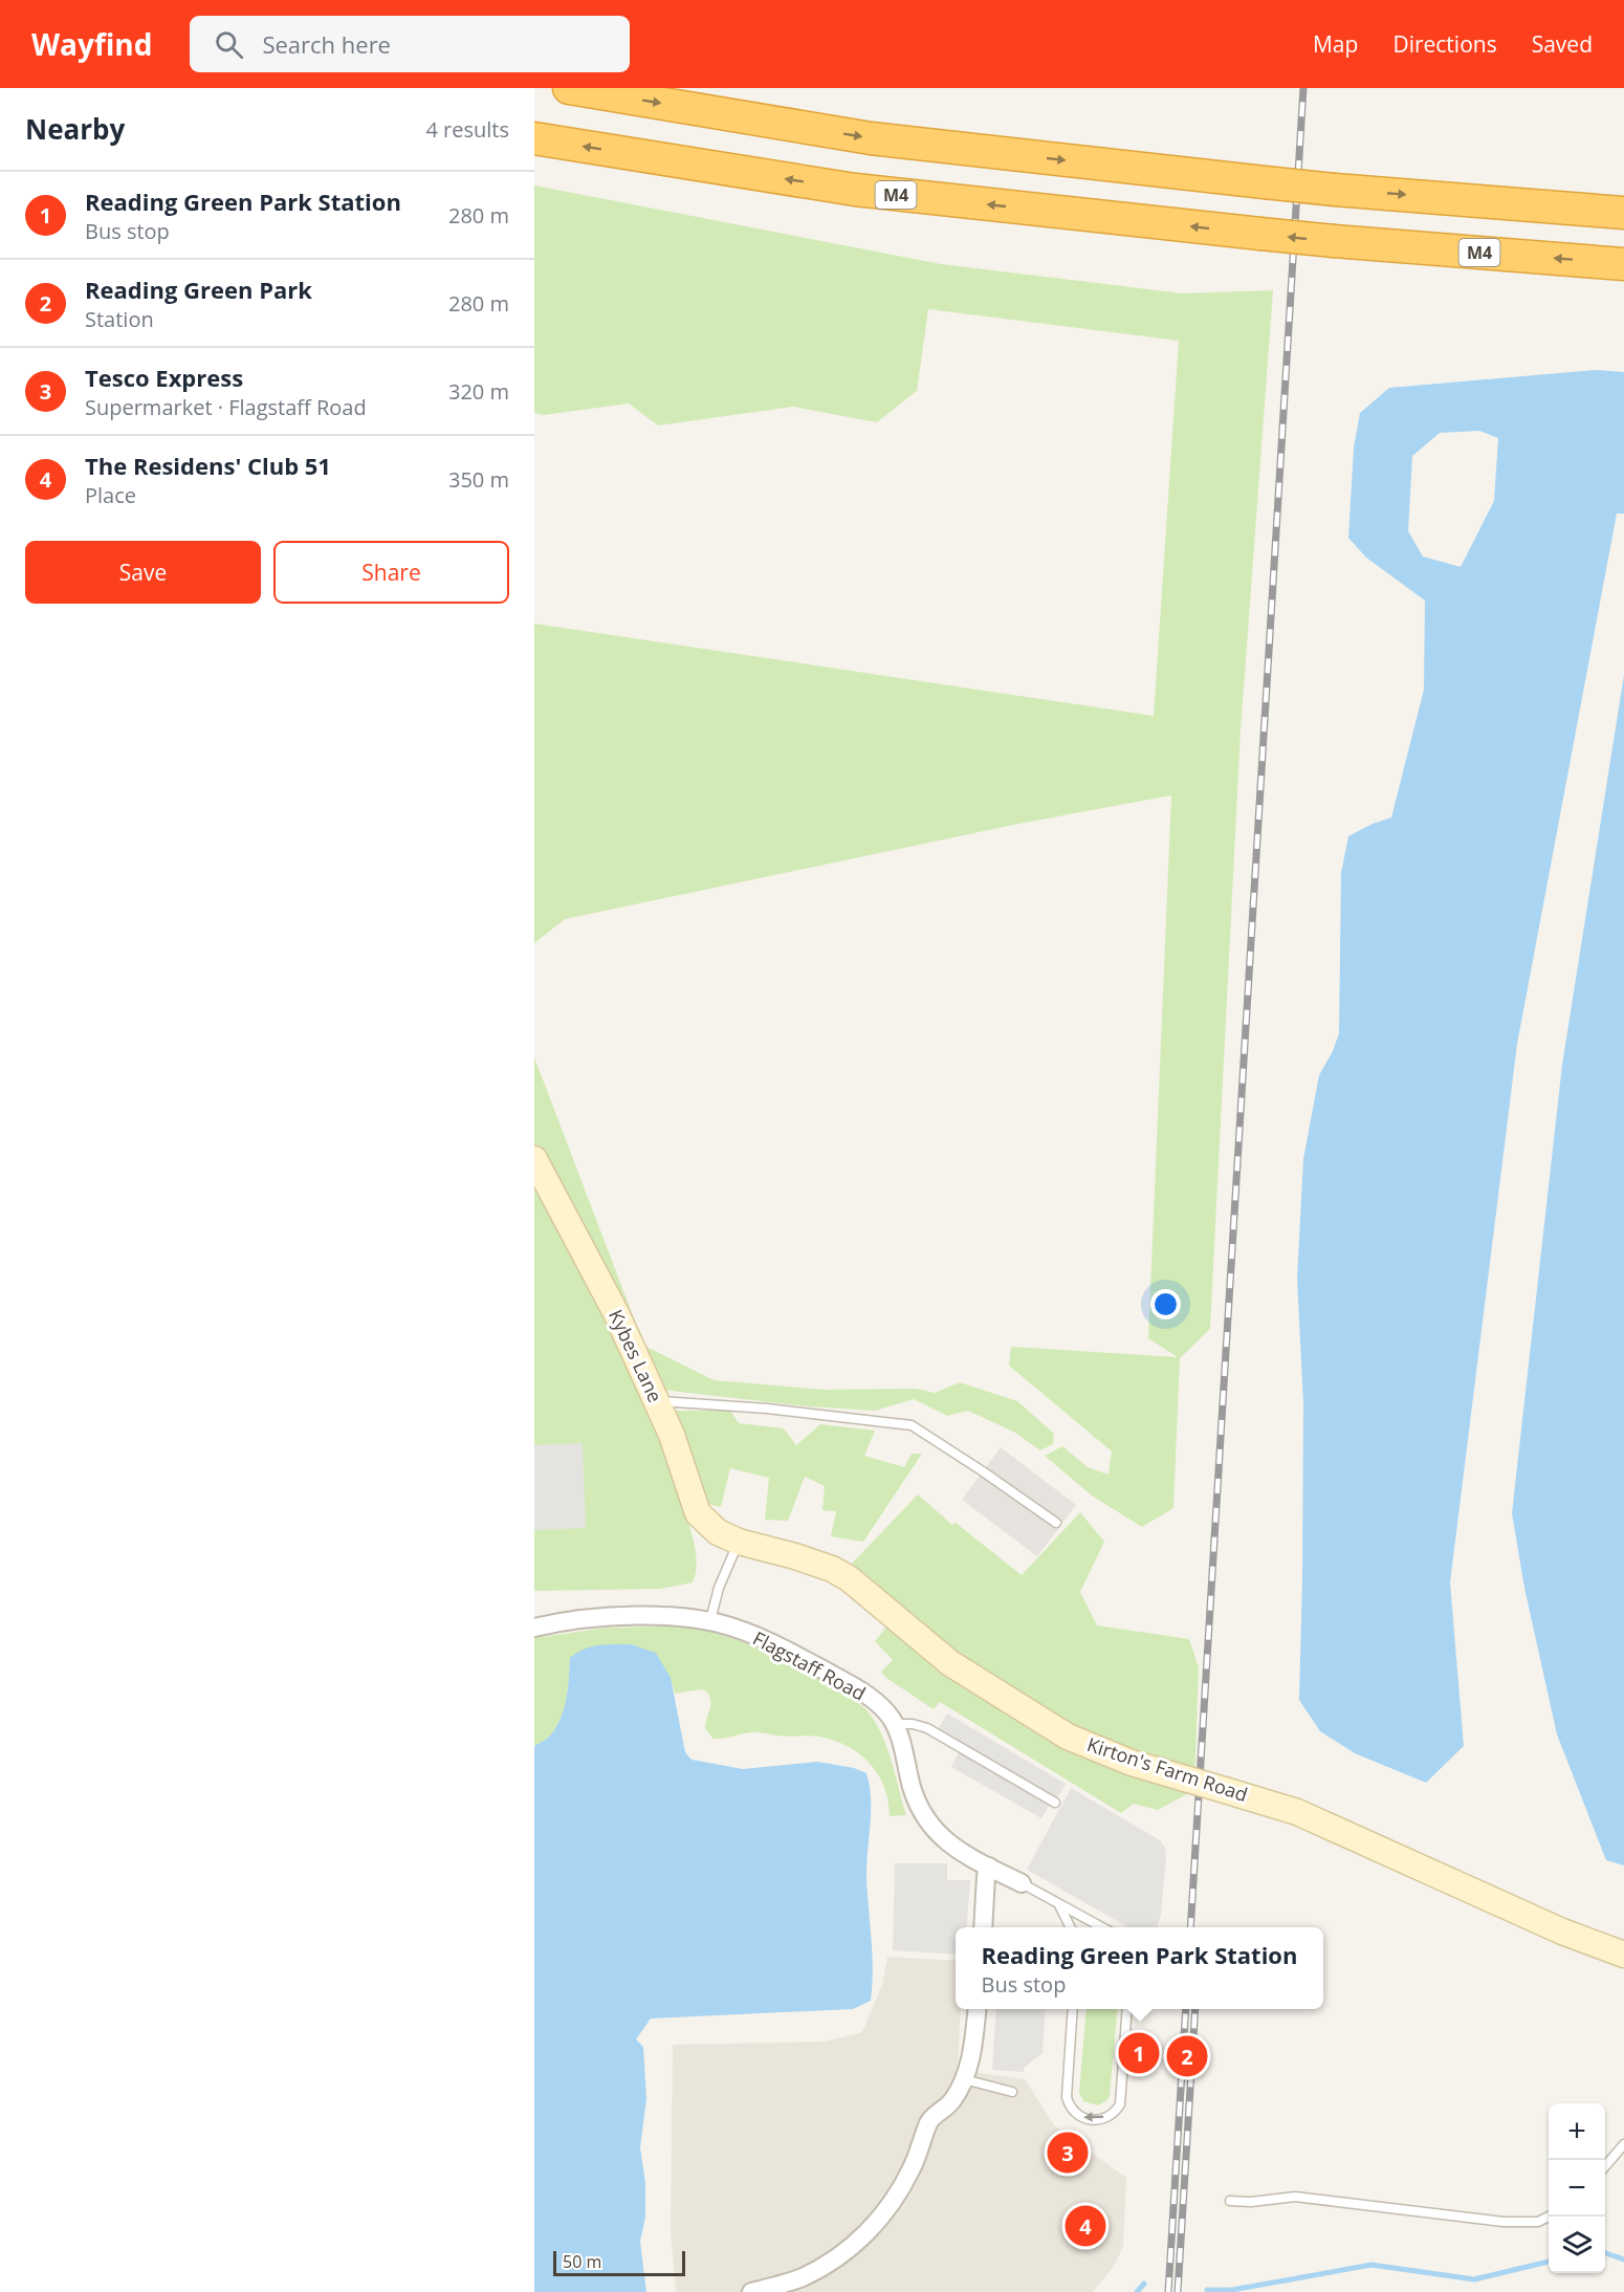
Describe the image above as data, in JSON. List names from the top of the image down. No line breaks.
{"streets":{"highway":["M4"],"street":["Kybes Lane","Flagstaff Road","Kirton's Farm Road"]},"crossings":[["Kybes Lane","Kirton's Farm Road"]],"scale_bar":"50 m","page":{"header":"Wayfind","search":"Search here","nav":["Map","Directions","Saved"],"heading":["Nearby","4 results"],"list":[{"mark":"1","name":"Reading Green Park Station","note":"Bus stop","value":"280 m"},{"mark":"2","name":"Reading Green Park","note":"Station","value":"280 m"},{"mark":"3","name":"Tesco Express","note":"Supermarket · Flagstaff Road","value":"320 m"},{"mark":"4","name":"The Residens' Club 51","note":"Place","value":"350 m"}],"buttons":["Save","Share"],"popup":["Reading Green Park Station","Bus stop"],"pins":["1","2","3","4"],"map_buttons":["+","−"],"scale":"50 m"}}
